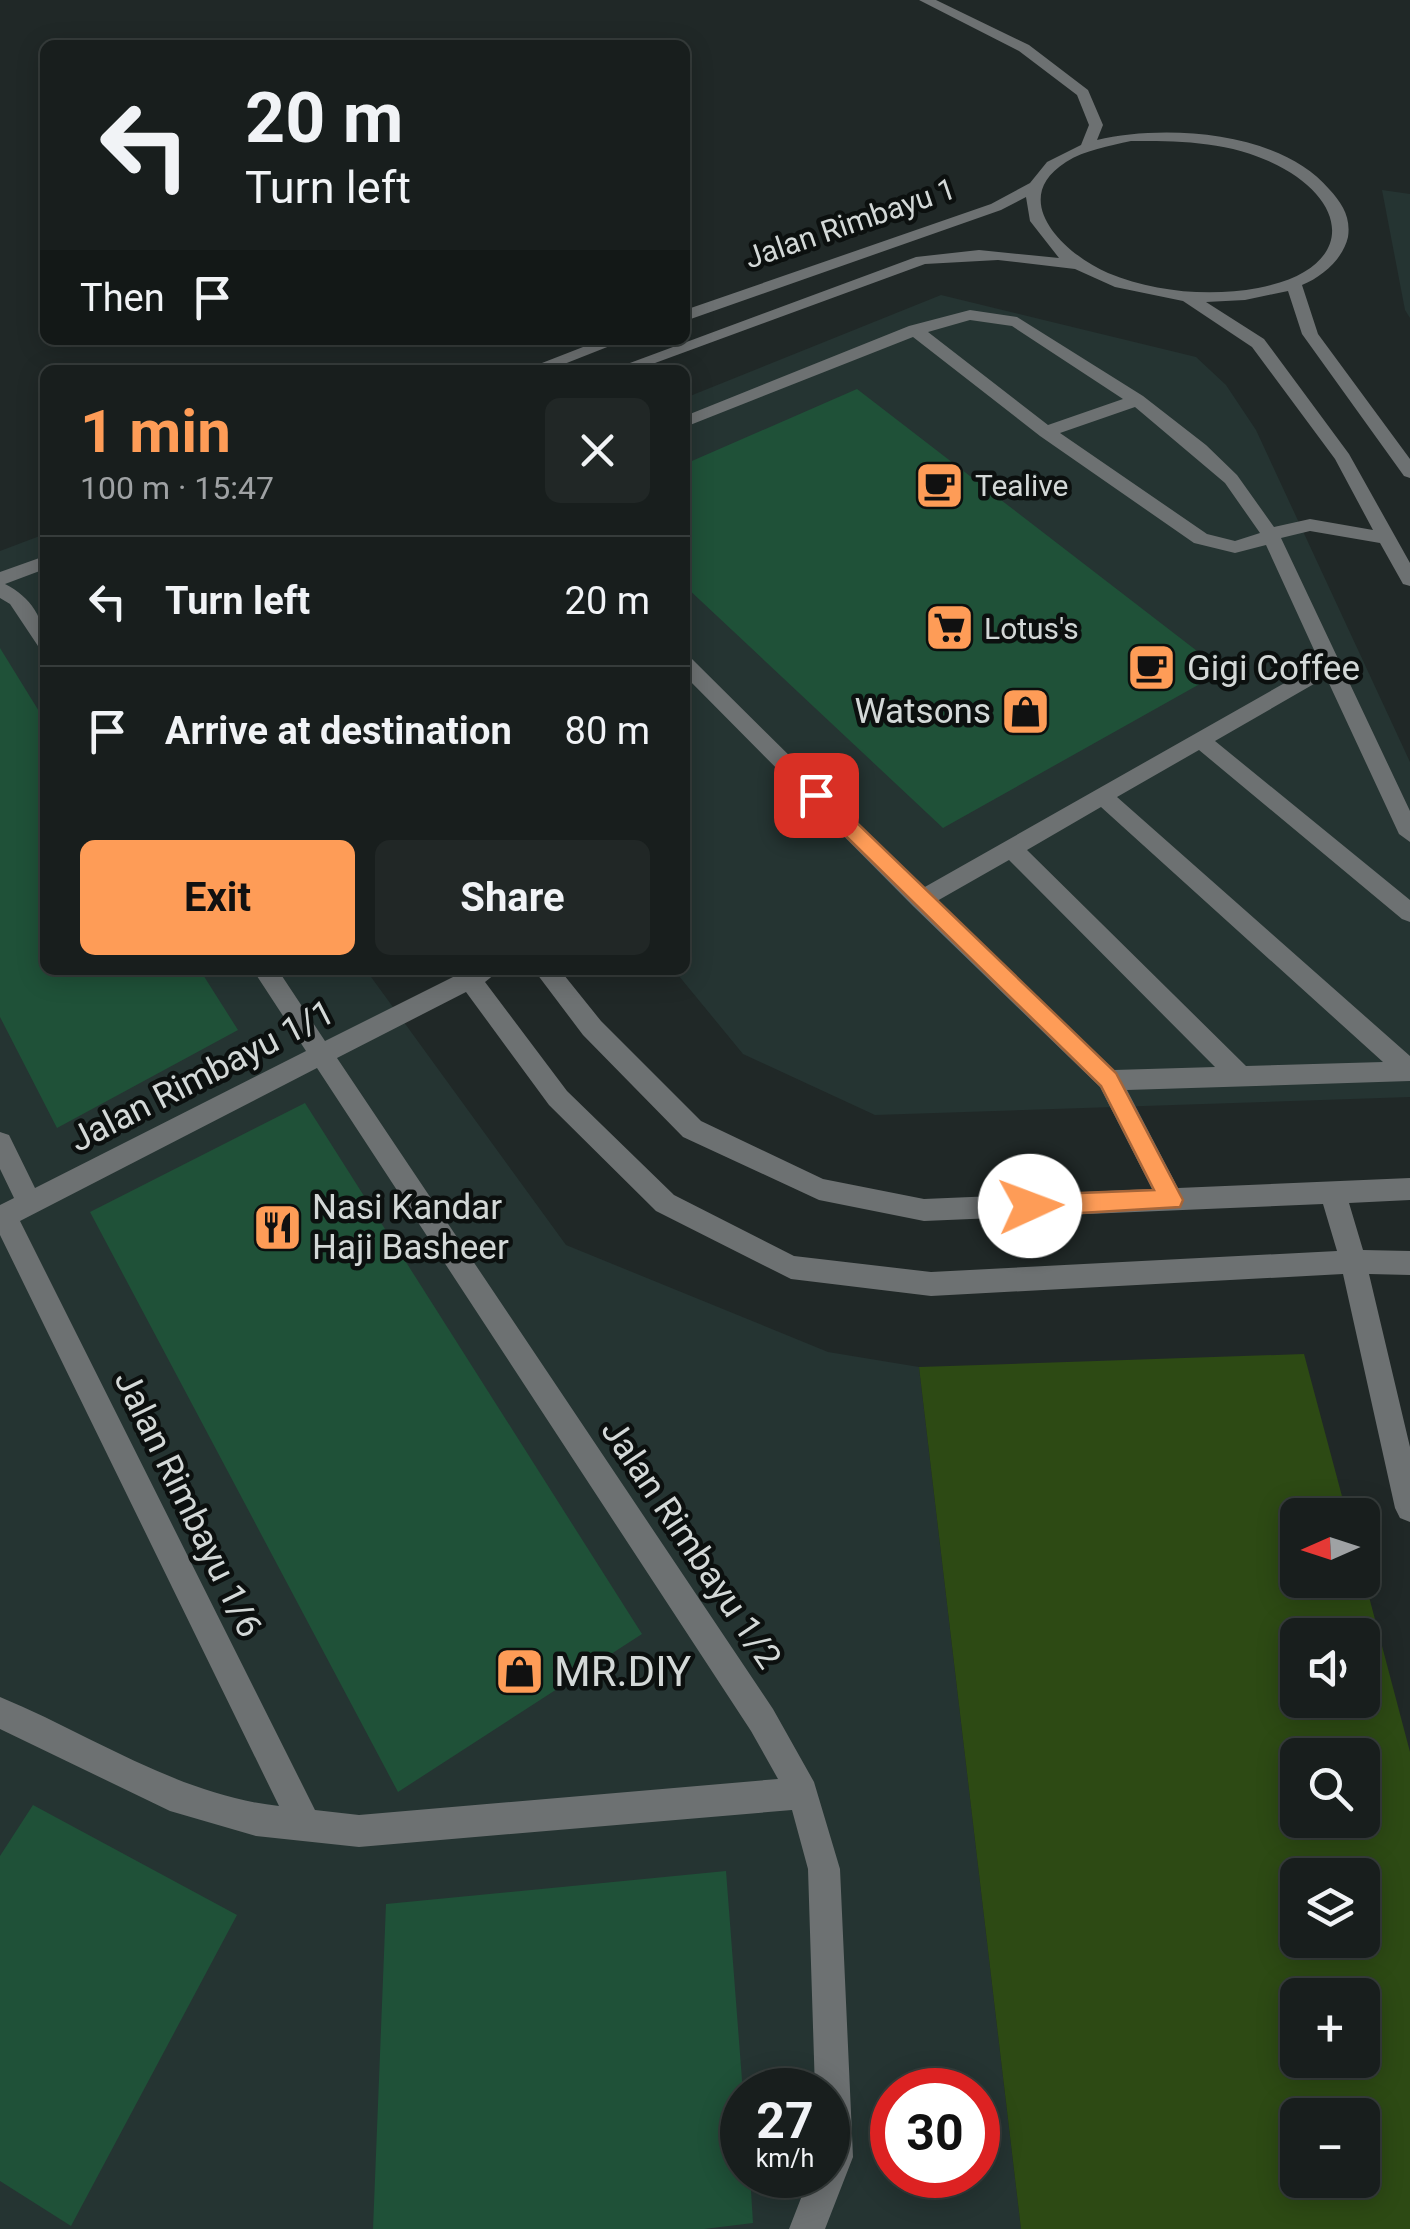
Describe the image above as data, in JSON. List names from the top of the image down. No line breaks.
{"streets":{"street":["Jalan Rimbayu 1","Jalan Rimbayu 1/1","Jalan Rimbayu 1/6","Jalan Rimbayu 1/2"]},"crossings":[["Jalan Rimbayu 1/1","Jalan Rimbayu 1/6"],["Jalan Rimbayu 1/1","Jalan Rimbayu 1/2"]],"places":{"cafe":["Tealive","Gigi Coffee"],"supermarket":["Lotus's"],"shop":["Watsons","MR.DIY"],"restaurant":["Nasi Kandar Haji Basheer"]},"north":"left","page":{"turn":["20 m","Turn left"],"then":"Then","heading":["1 min","100 m · 15:47"],"list":[{"name":"Turn left","value":"20 m"},{"name":"Arrive at destination","value":"80 m"}],"buttons":["Exit","Share"],"map_buttons":["+","−"],"speed":"27 km/h","limit":"30"}}
